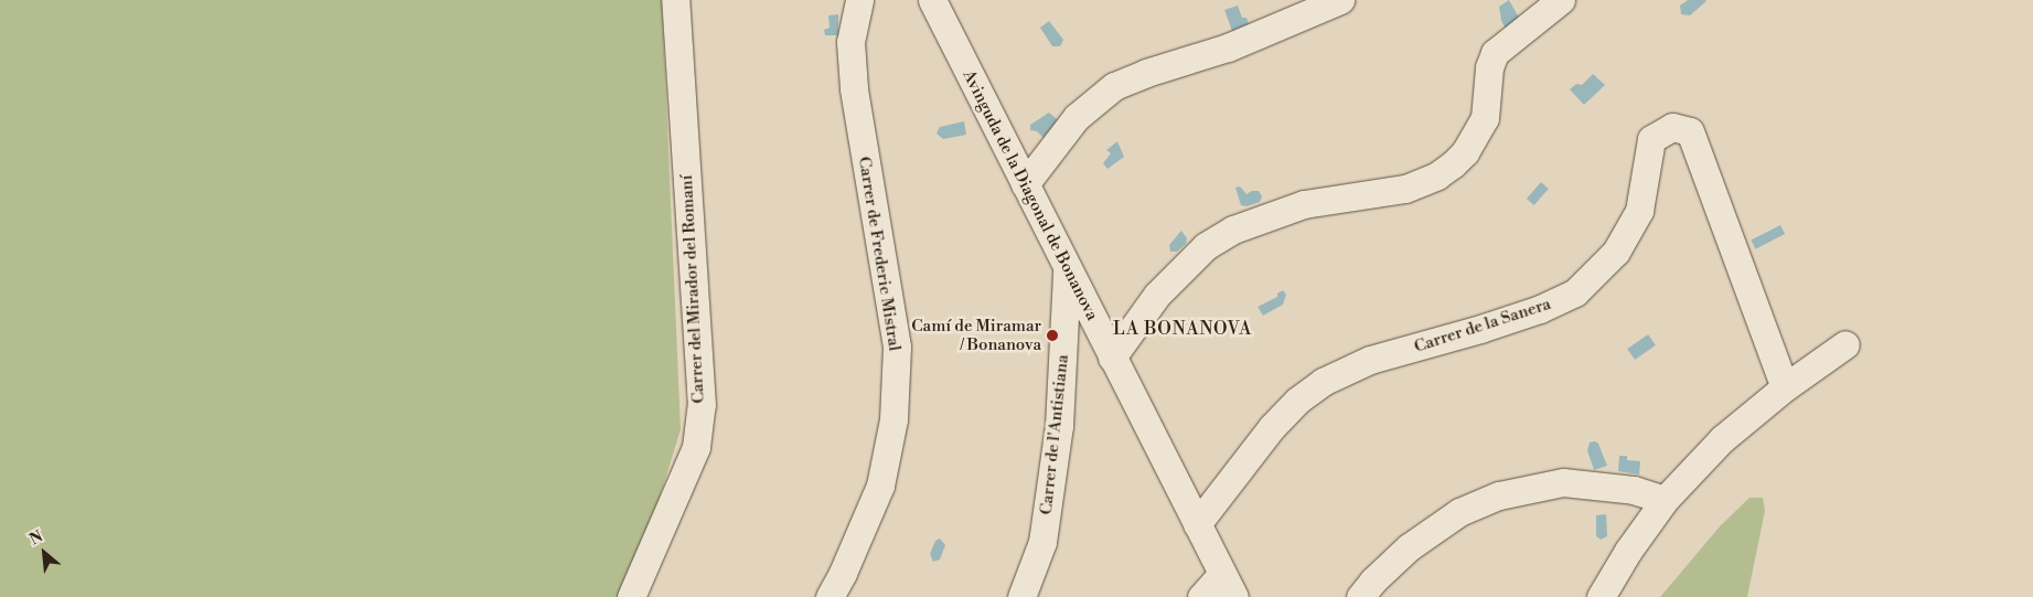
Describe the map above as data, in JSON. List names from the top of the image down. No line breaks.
{"streets":{"street":["Avinguda de la Diagonal de Bonanova","Carrer de Frederic Mistral","Carrer del Mirador del Romaní","Carrer de la Sanera","Carrer de l'Antistiana"]},"crossings":[["Avinguda de la Diagonal de Bonanova","Carrer de la Sanera"],["Avinguda de la Diagonal de Bonanova","Carrer de l'Antistiana"]],"districts":["LA BONANOVA"],"places":["Camí de Miramar / Bonanova"],"north":"top left"}
